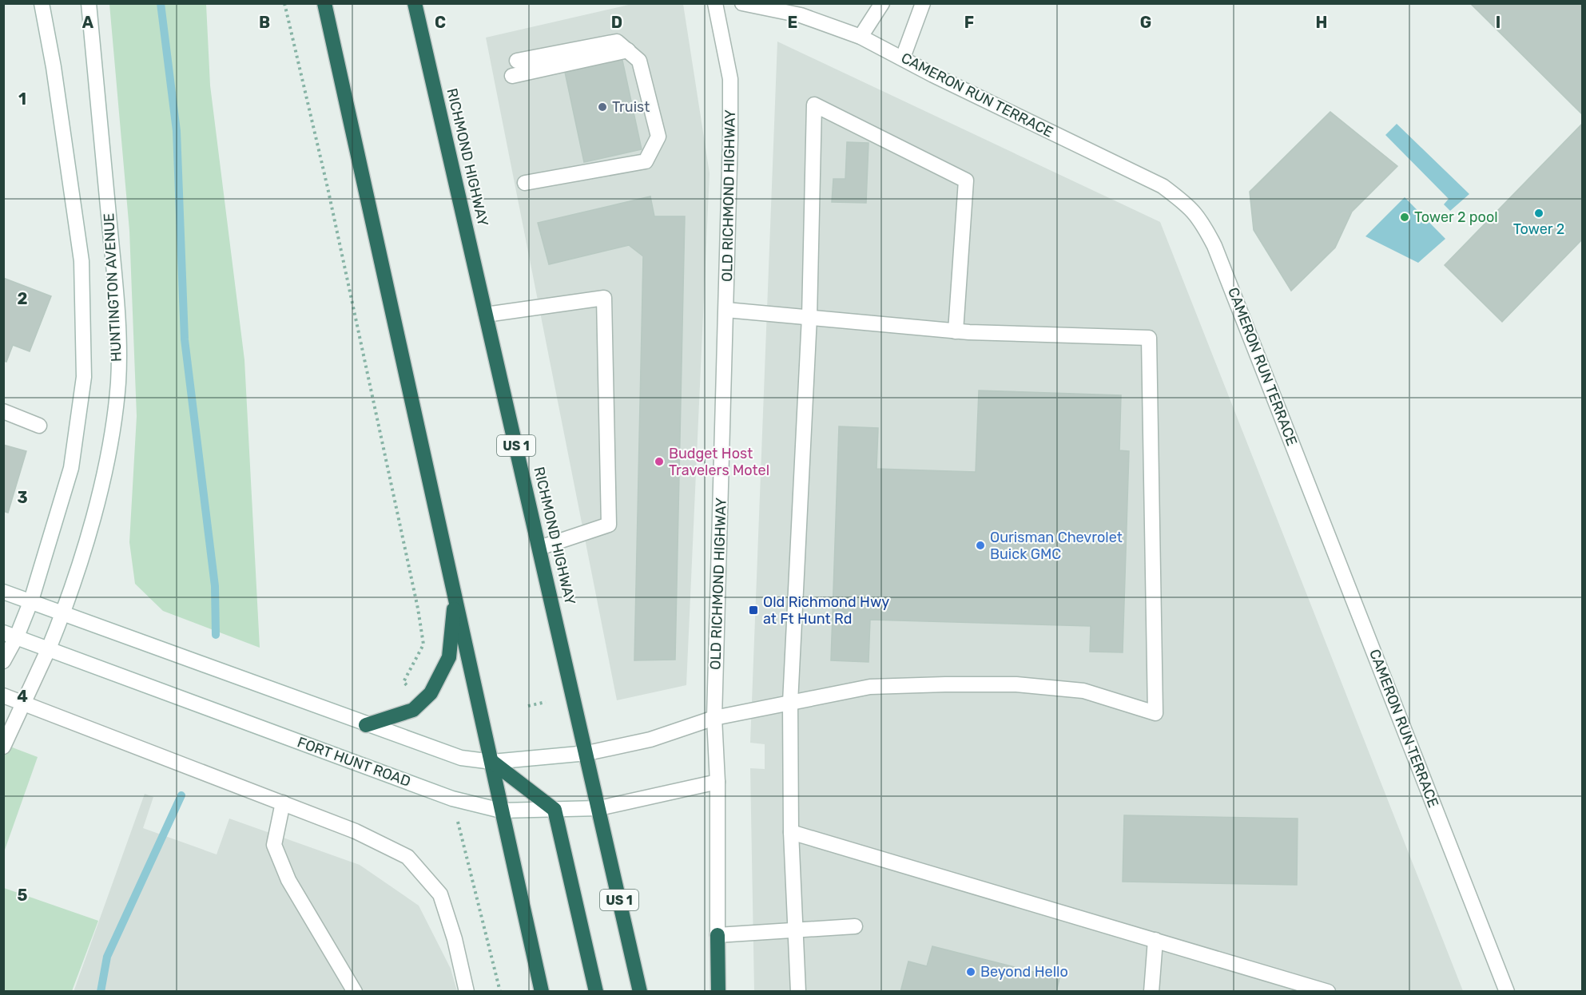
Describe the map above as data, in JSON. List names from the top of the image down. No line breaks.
{"streets":{"highway":["RICHMOND HIGHWAY","US 1"],"street":["CAMERON RUN TERRACE","OLD RICHMOND HIGHWAY","HUNTINGTON AVENUE","FORT HUNT ROAD"]},"crossings":[["RICHMOND HIGHWAY","FORT HUNT ROAD"],["OLD RICHMOND HIGHWAY","FORT HUNT ROAD"],["HUNTINGTON AVENUE","FORT HUNT ROAD"]],"places":{"other":["Truist","Tower 2","Tower 2 pool","Budget Host Travelers Motel","Ourisman Chevrolet Buick GMC","Beyond Hello"],"transit":["Old Richmond Hwy at Ft Hunt Rd"]},"grid":{"columns":["A","B","C","D","E","F","G","H","I"],"rows":["1","2","3","4","5"]}}
